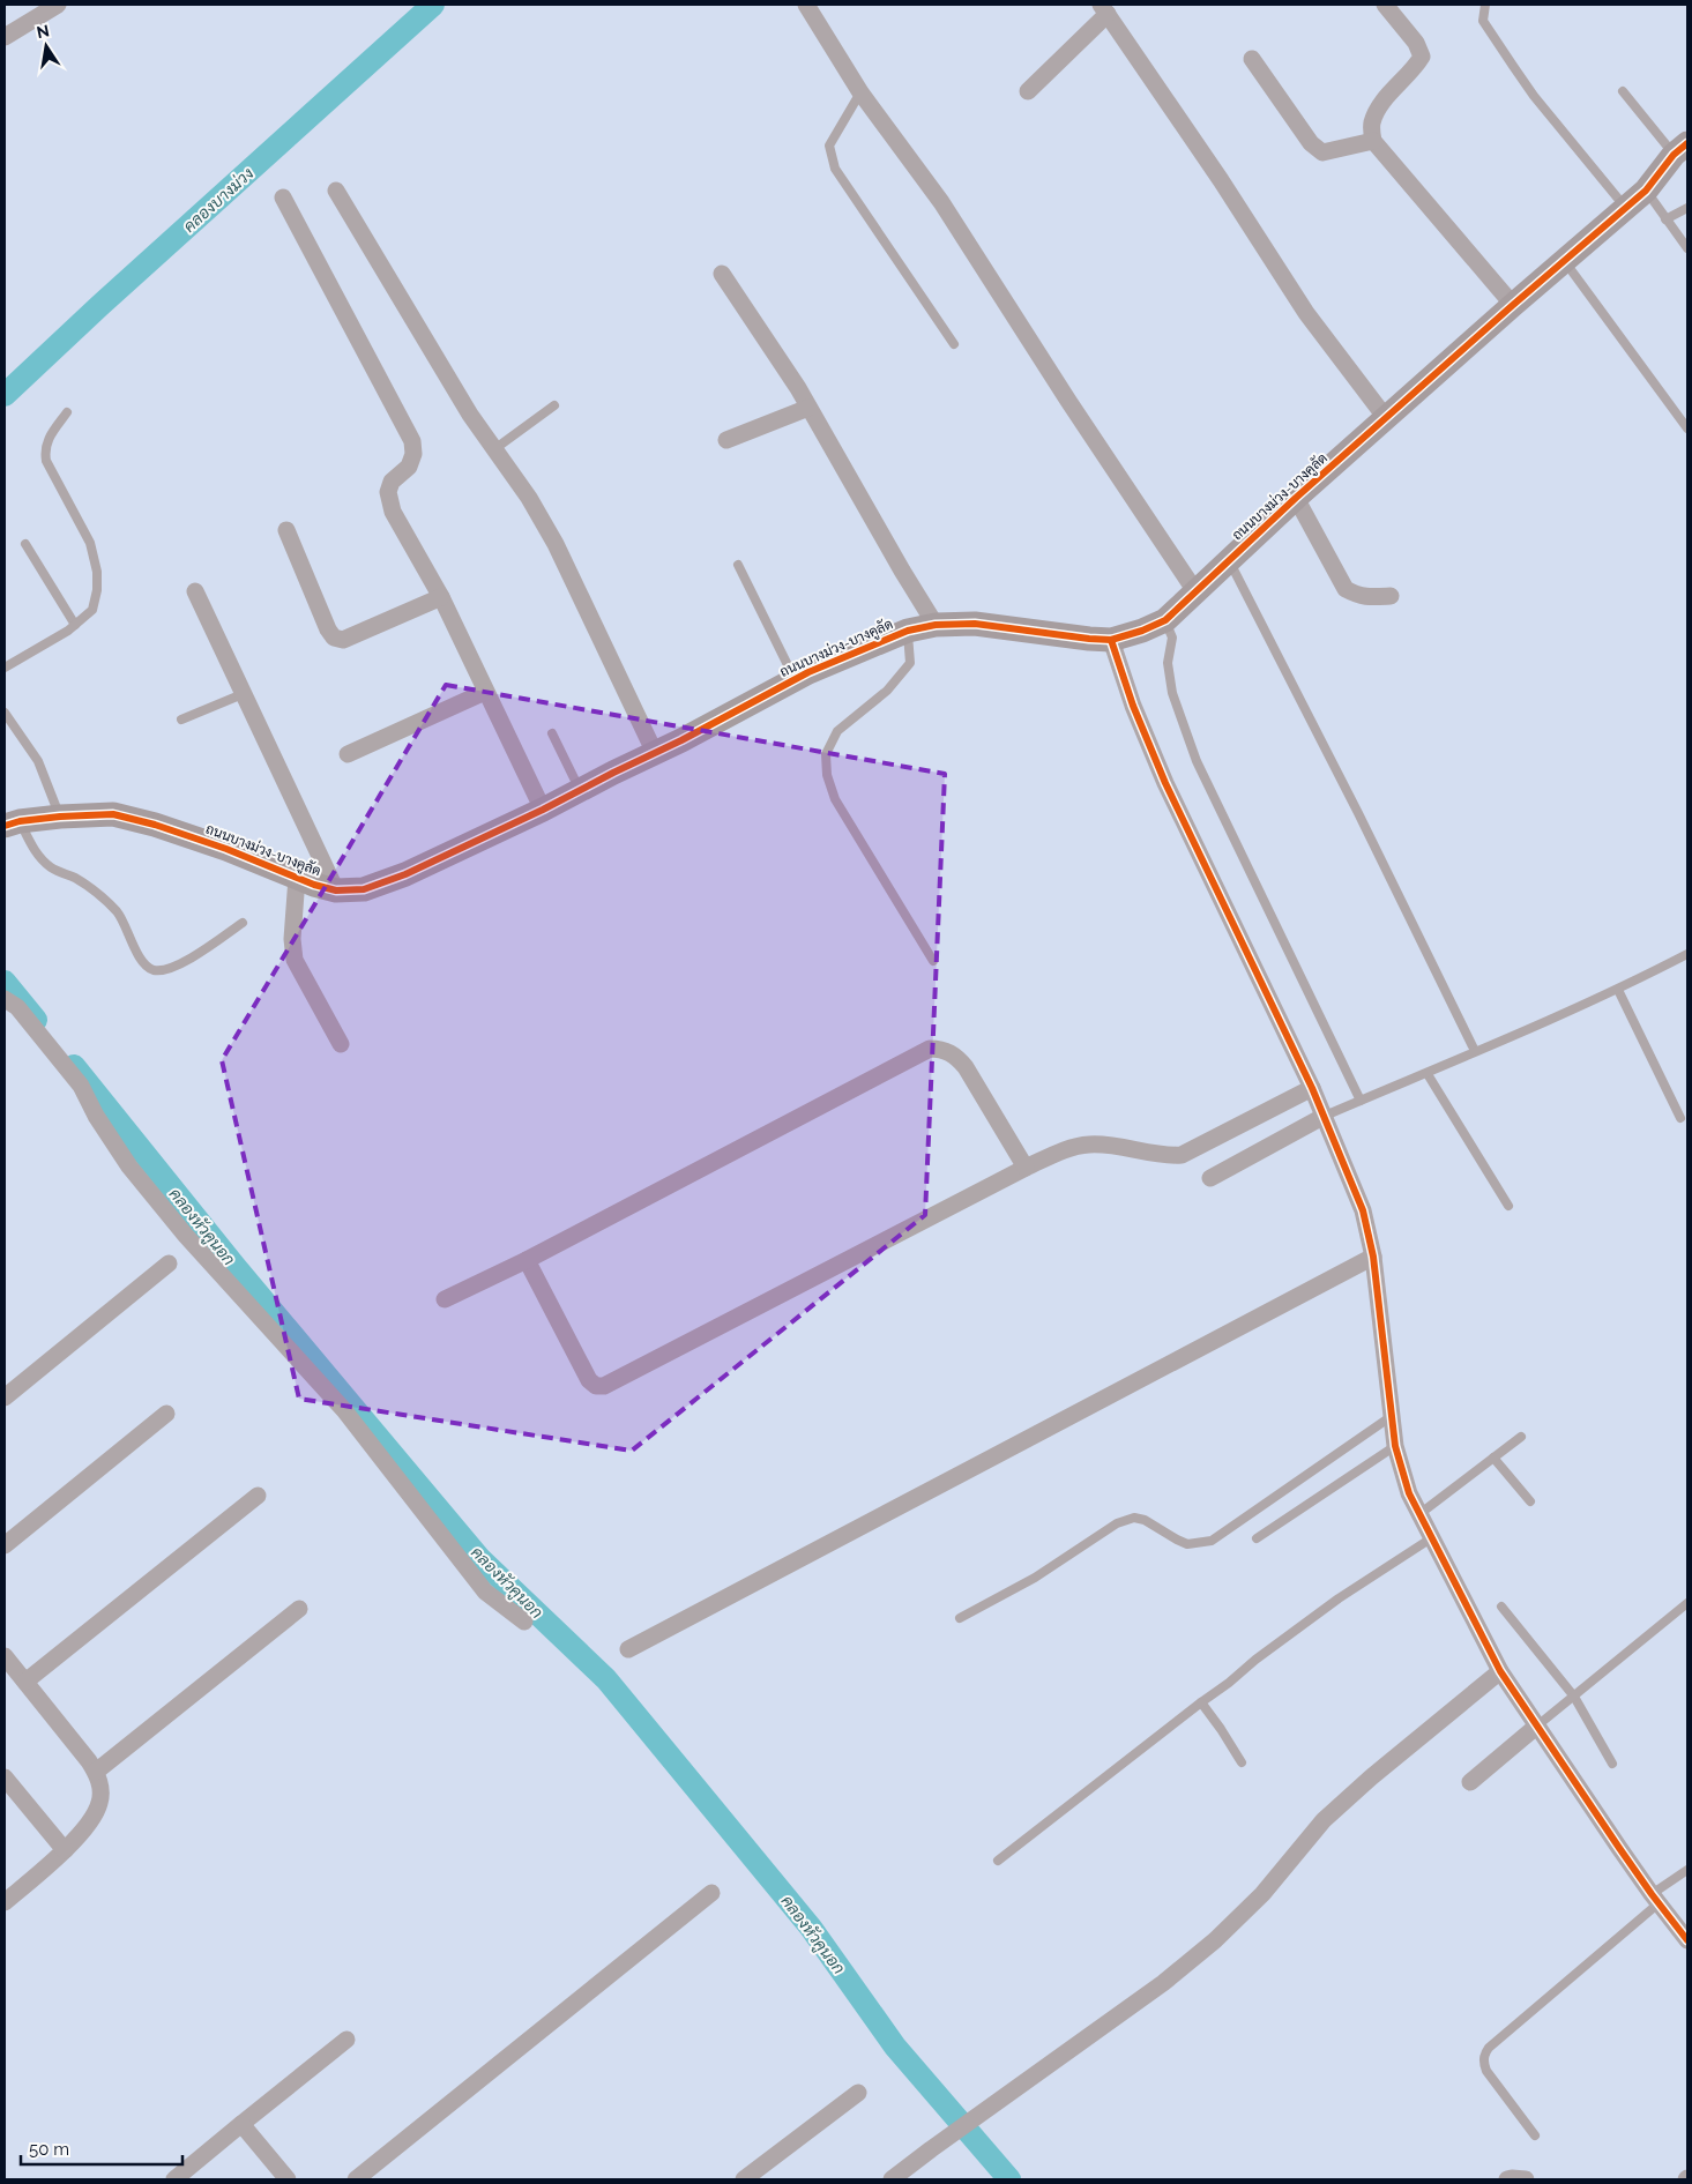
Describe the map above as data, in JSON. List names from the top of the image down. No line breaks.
{"streets":{"street":["ถนนบางม่วง-บางคูลัด"]},"water":["คลองบางม่วง","คลองหัวคูนอก"],"scale_bar":"50 m","north":"top"}
